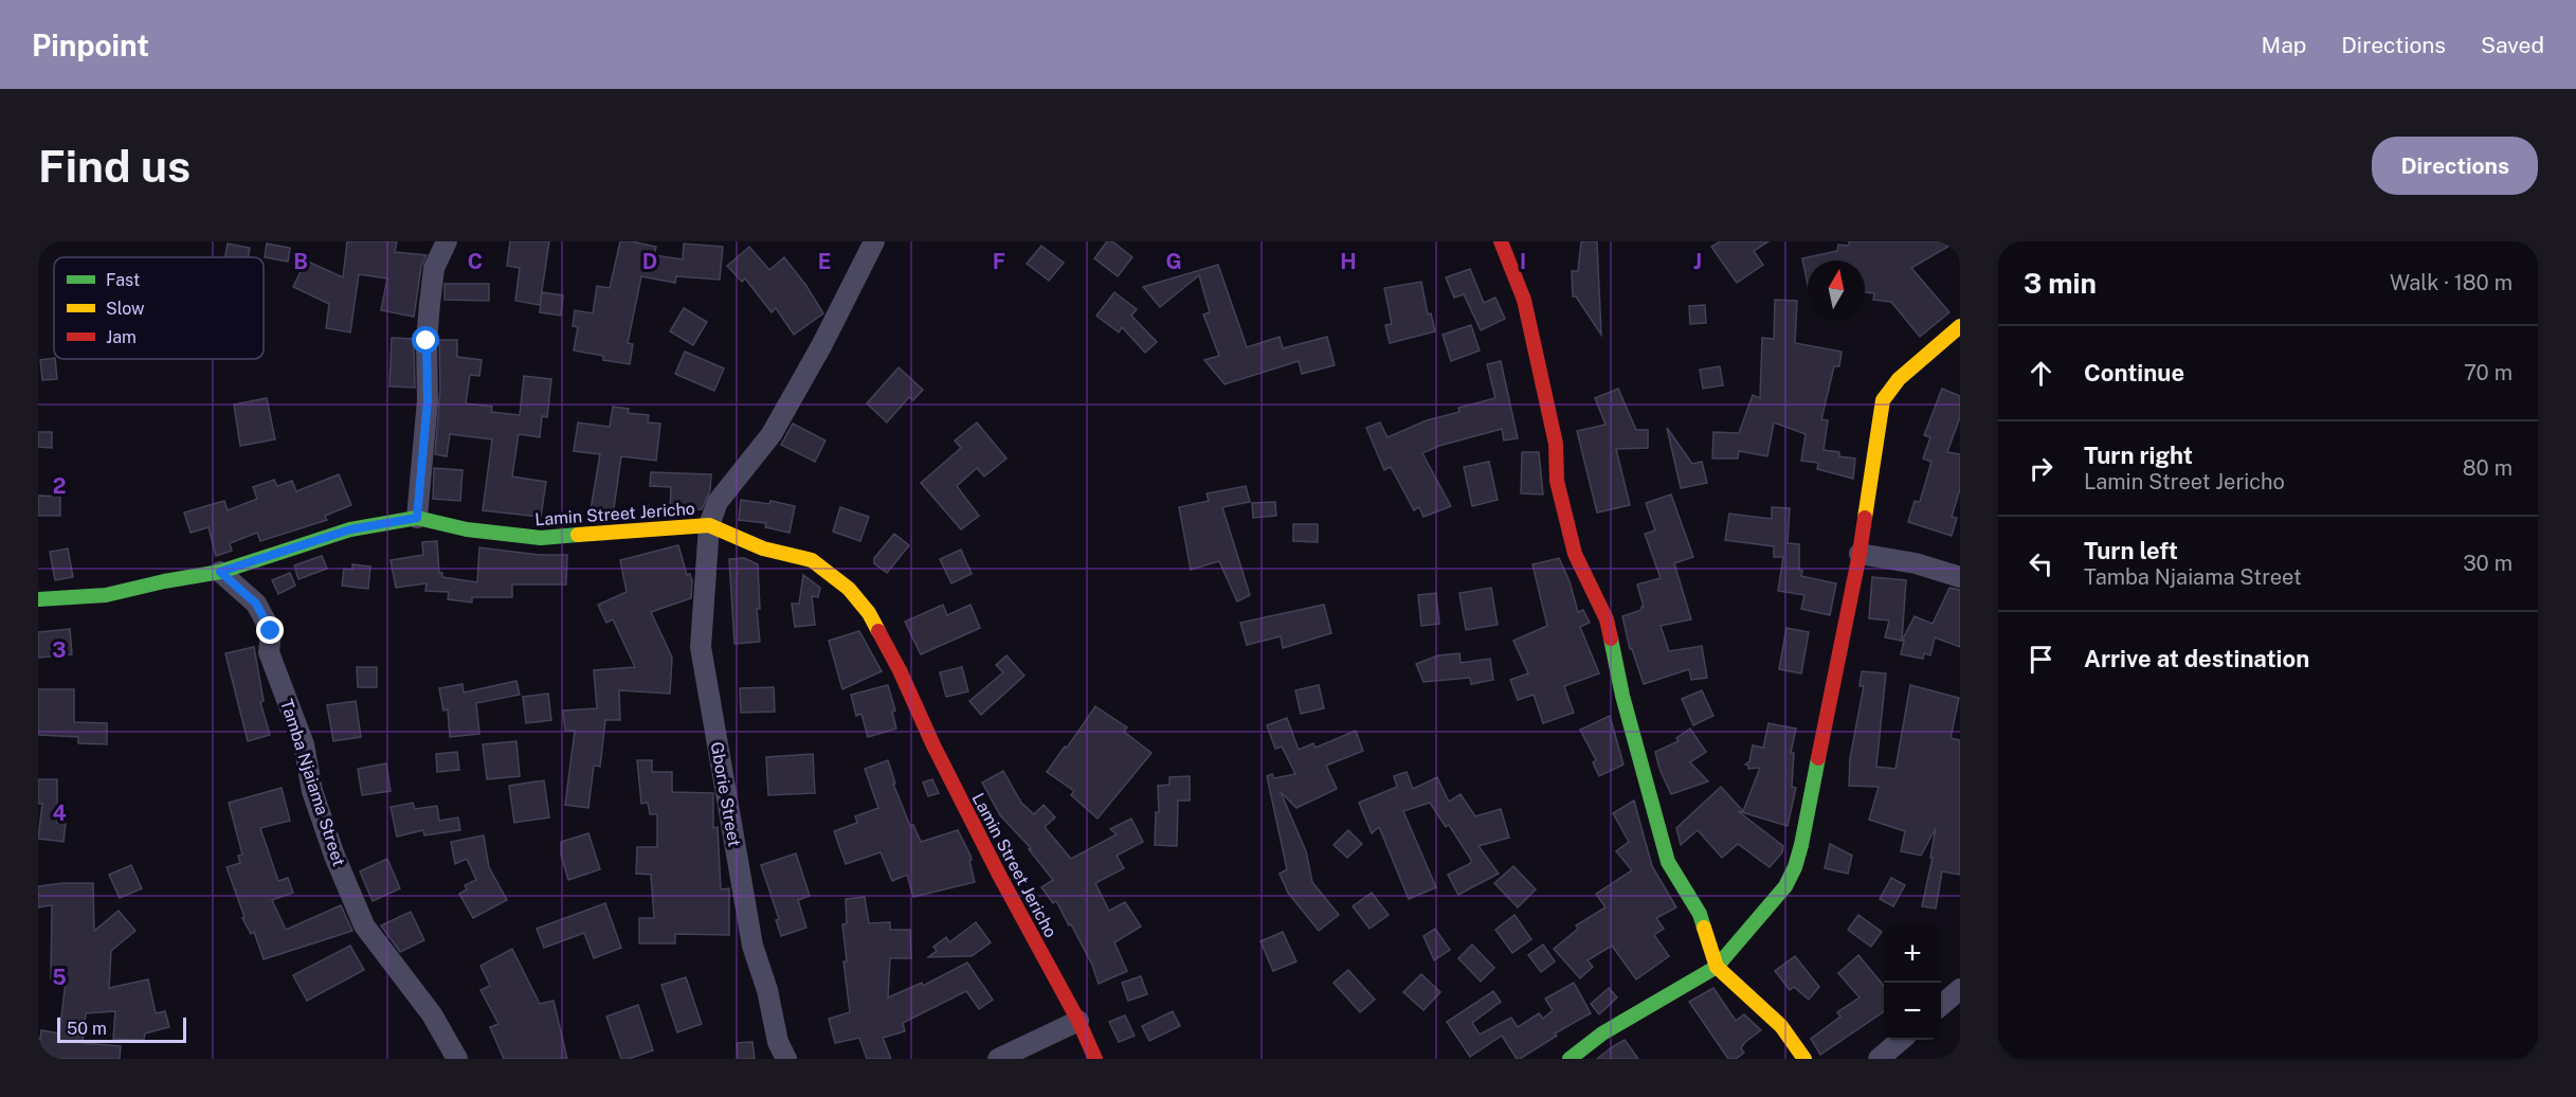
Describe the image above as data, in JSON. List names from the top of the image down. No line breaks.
{"streets":{"street":["Lamin Street Jericho","Tamba Njaiama Street","Gborie Street"]},"crossings":[["Lamin Street Jericho","Tamba Njaiama Street"],["Lamin Street Jericho","Gborie Street"]],"legend":["Fast","Slow","Jam"],"scale_bar":"50 m","north":"top","page":{"header":"Pinpoint","nav":["Map","Directions","Saved"],"buttons":"Directions","title":"Find us","heading":["3 min","Walk · 180 m"],"list":[["Continue","70 m"],["Turn right","Lamin Street Jericho","80 m"],["Turn left","Tamba Njaiama Street","30 m"],"Arrive at destination"],"map_buttons":["+","−"],"scale":"50 m"},"grid":{"columns":["B","C","D","E","F","G","H","I","J"],"rows":["2","3","4","5"]}}
